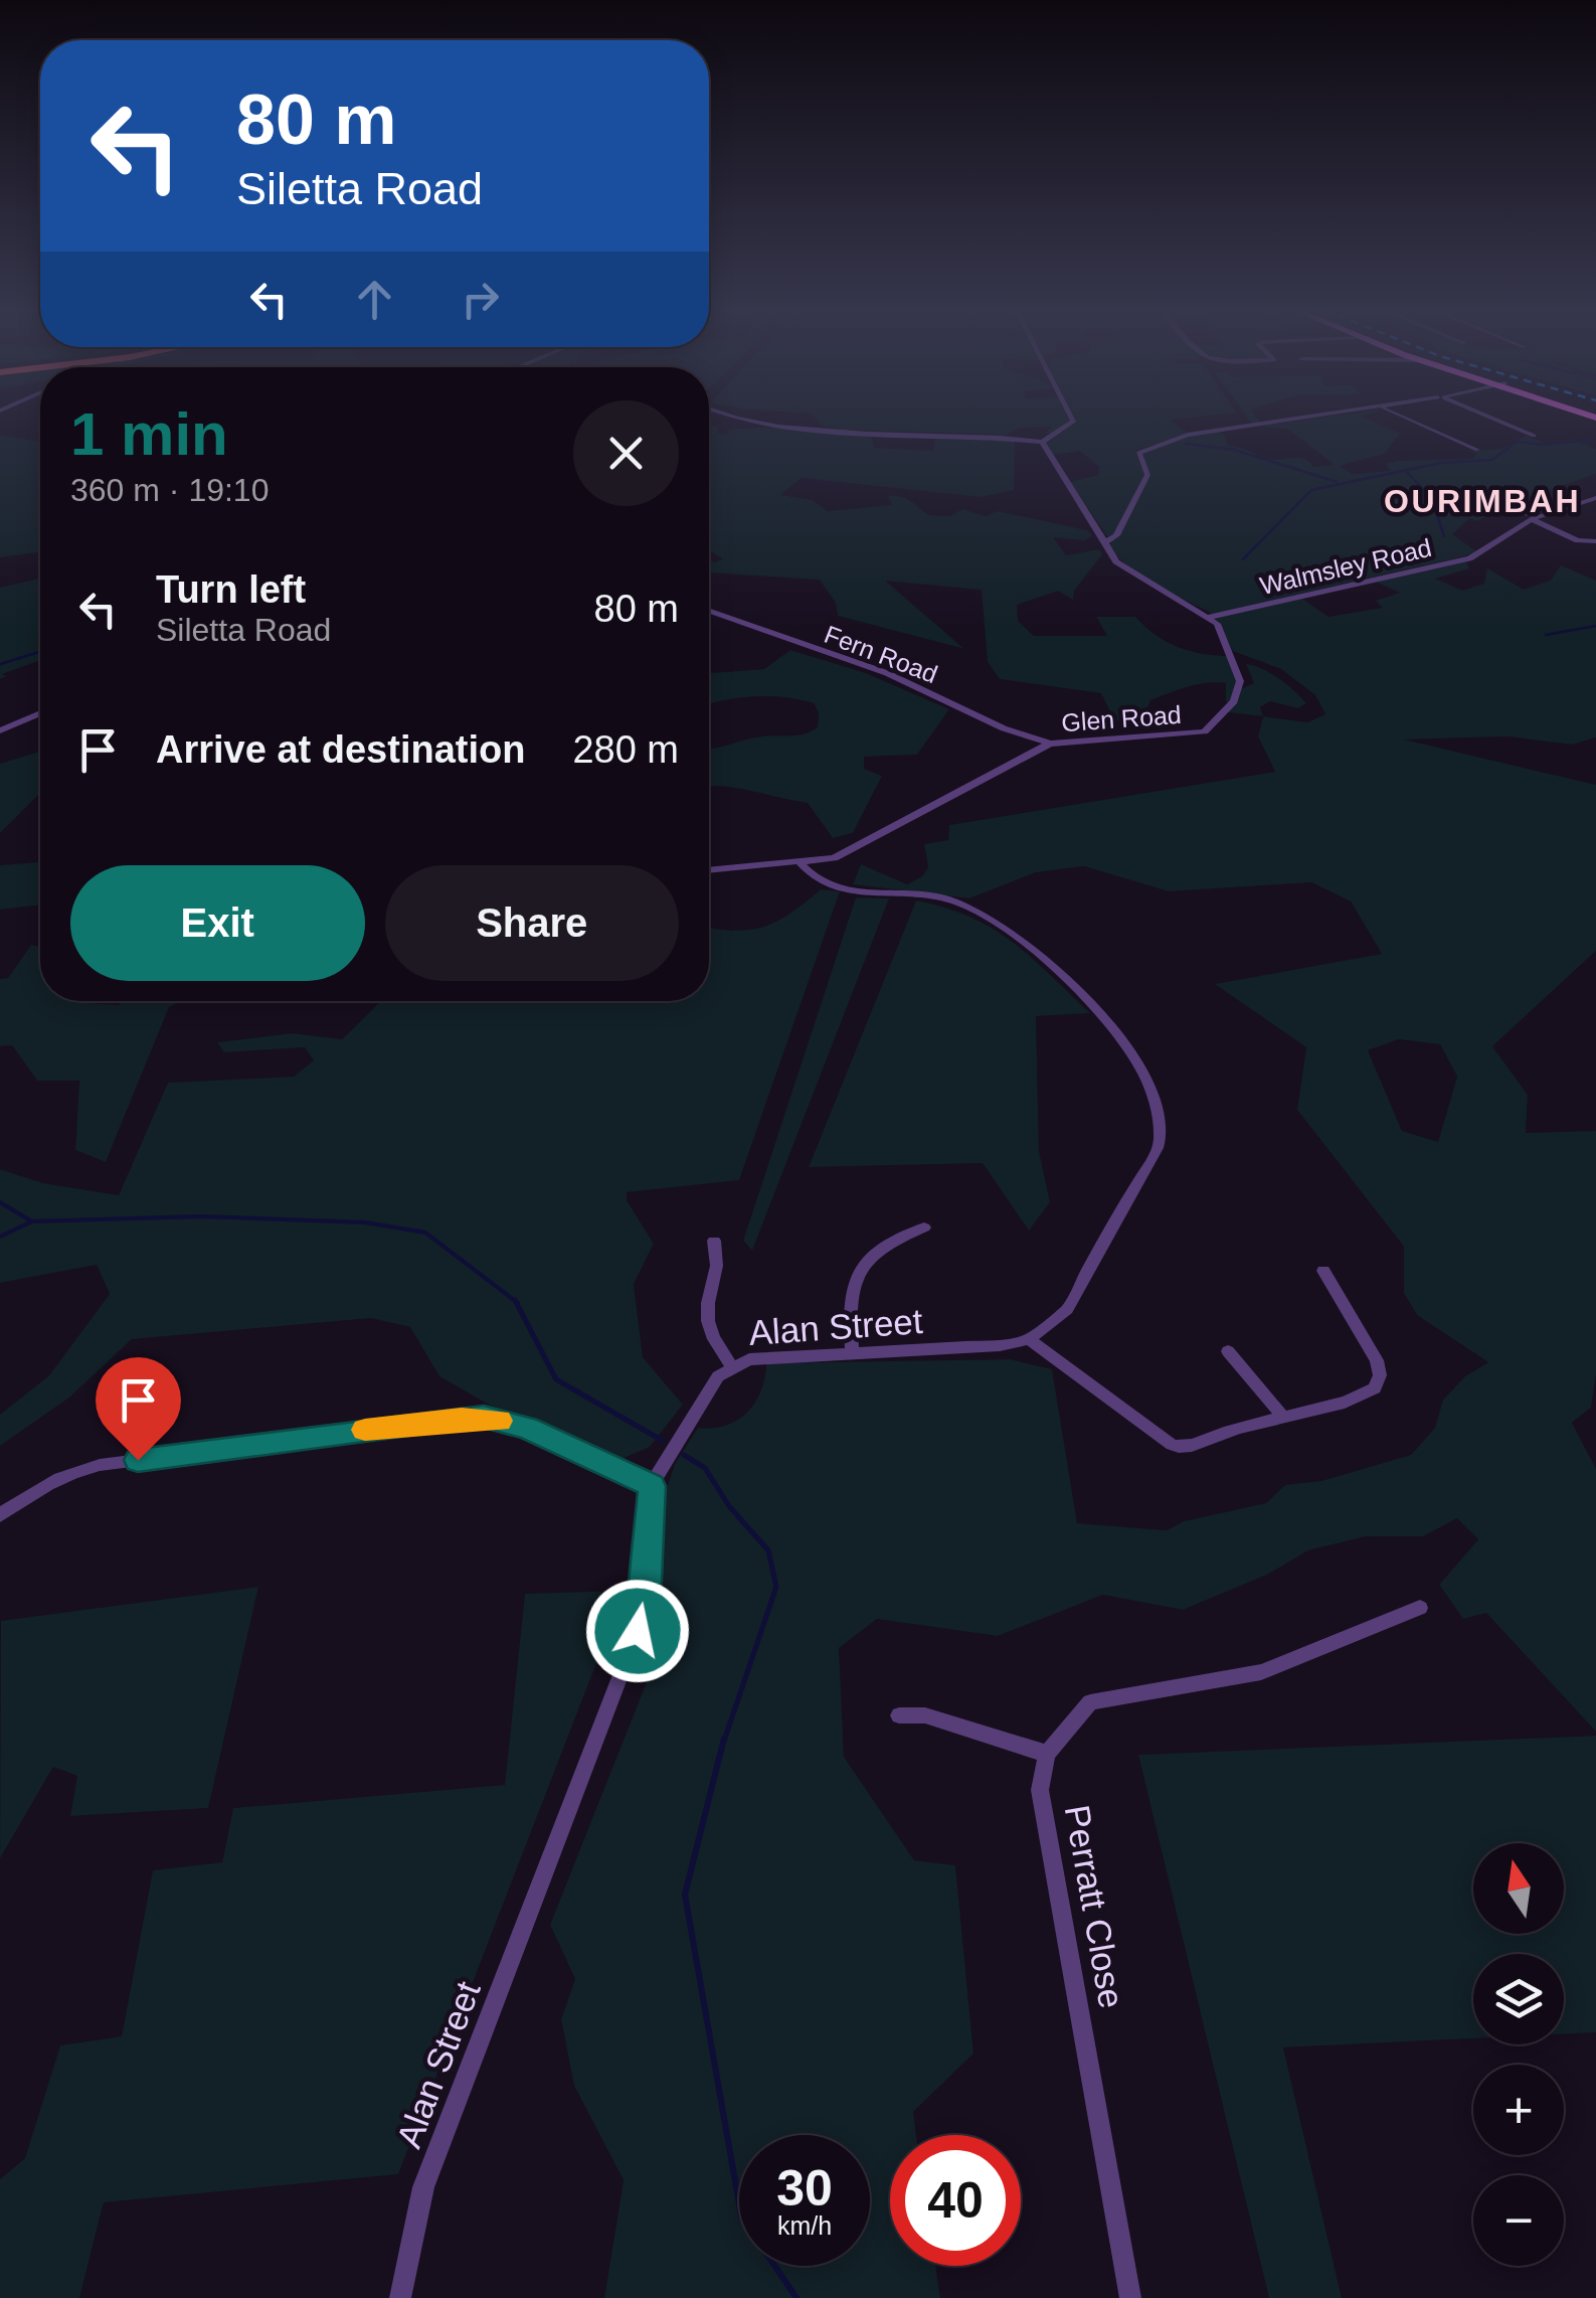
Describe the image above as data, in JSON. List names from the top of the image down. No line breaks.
{"streets":{"street":["Walmsley Road","Fern Road","Glen Road","Alan Street","Perratt Close"]},"crossings":[["Walmsley Road","Glen Road"],["Fern Road","Glen Road"],["Glen Road","Alan Street"]],"districts":["OURIMBAH"],"north":"top","page":{"turn":["80 m","Siletta Road"],"heading":["1 min","360 m · 19:10"],"list":[{"name":"Turn left","note":"Siletta Road","value":"80 m"},{"name":"Arrive at destination","value":"280 m"}],"buttons":["Exit","Share"],"map_buttons":["+","−"],"speed":"30 km/h","limit":"40"}}
